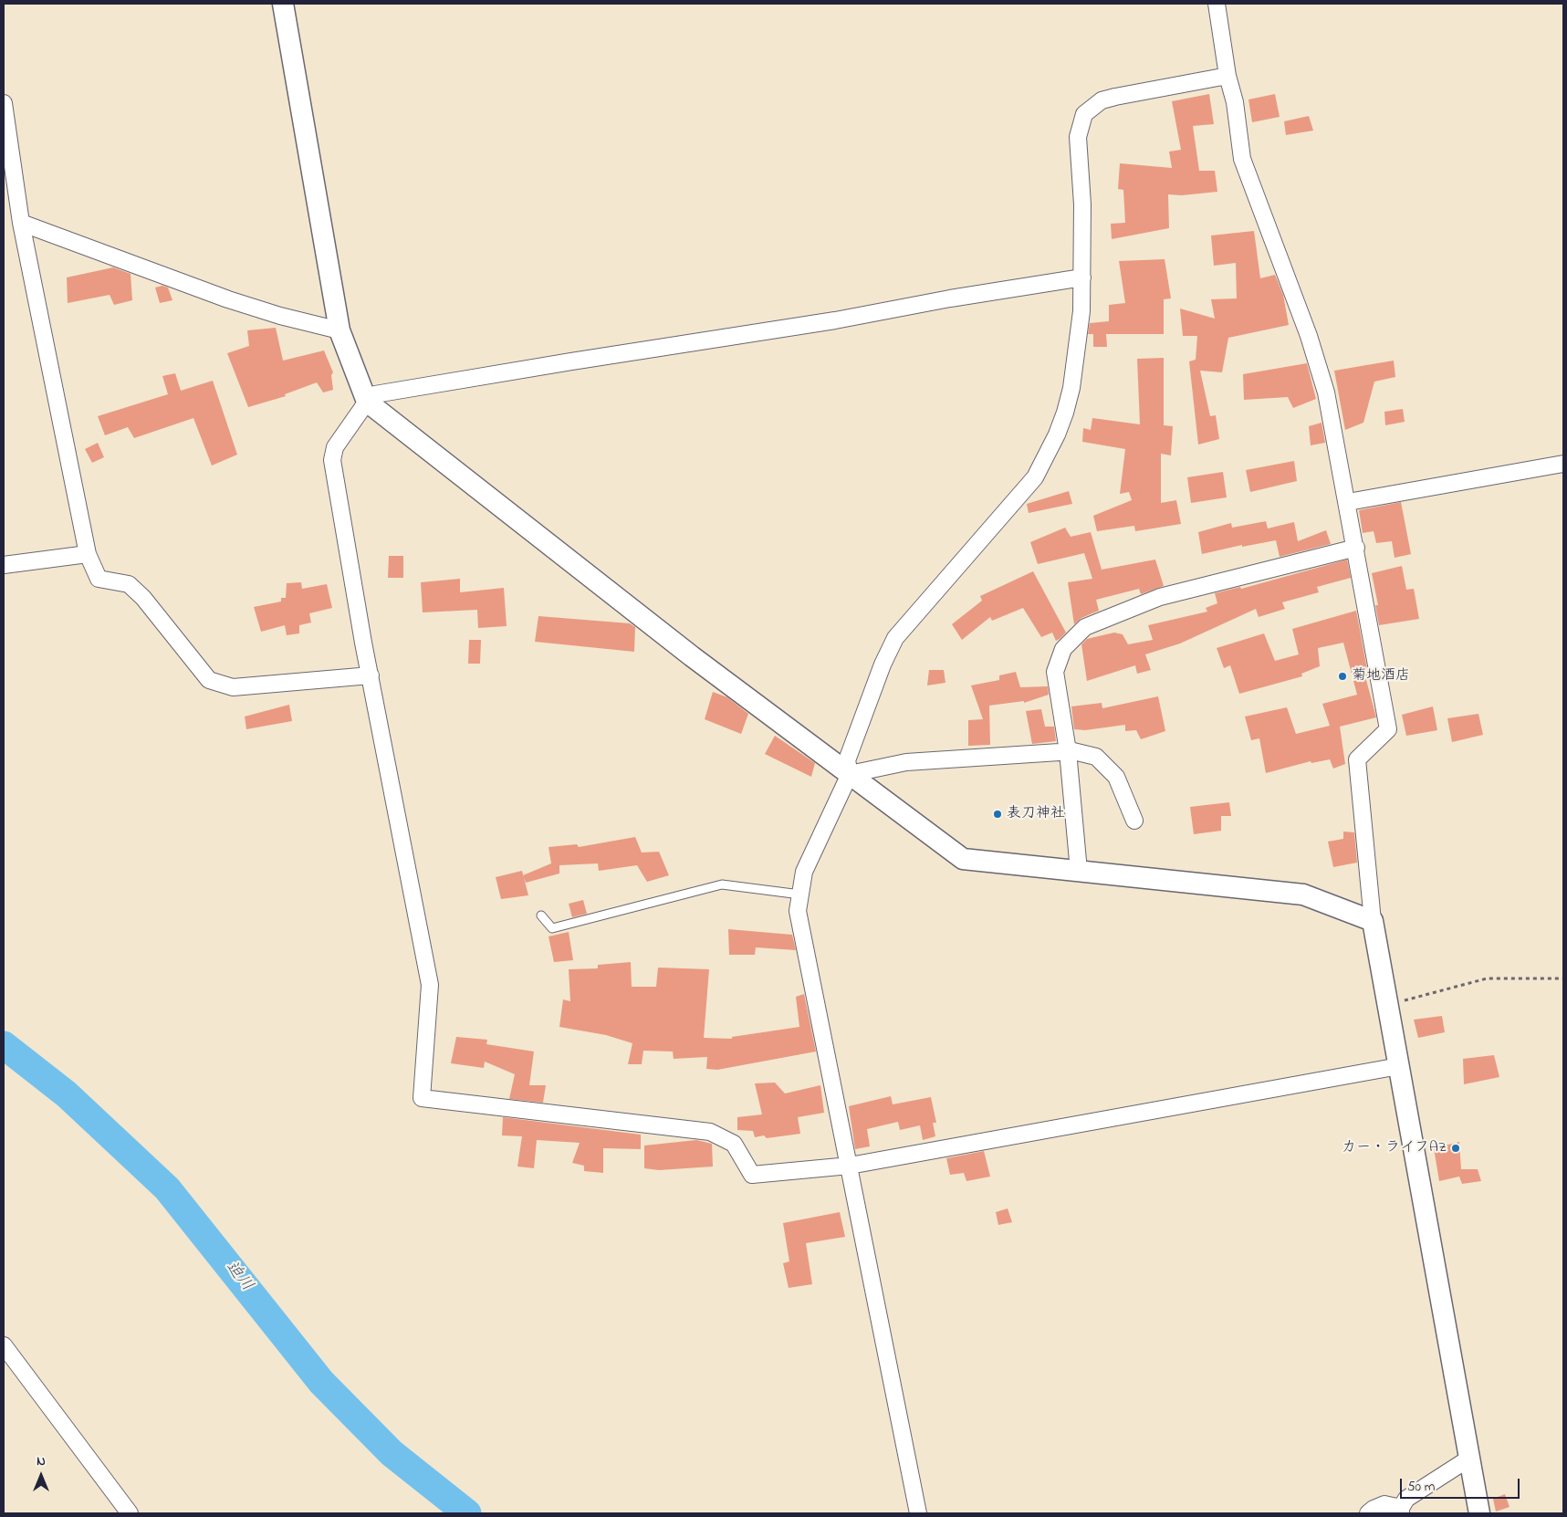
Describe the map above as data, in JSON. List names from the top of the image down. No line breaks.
{"water":["迫川"],"places":["菊地酒店","表刀神社","カー・ライフAZ"],"scale_bar":"50 m","north":"top"}
